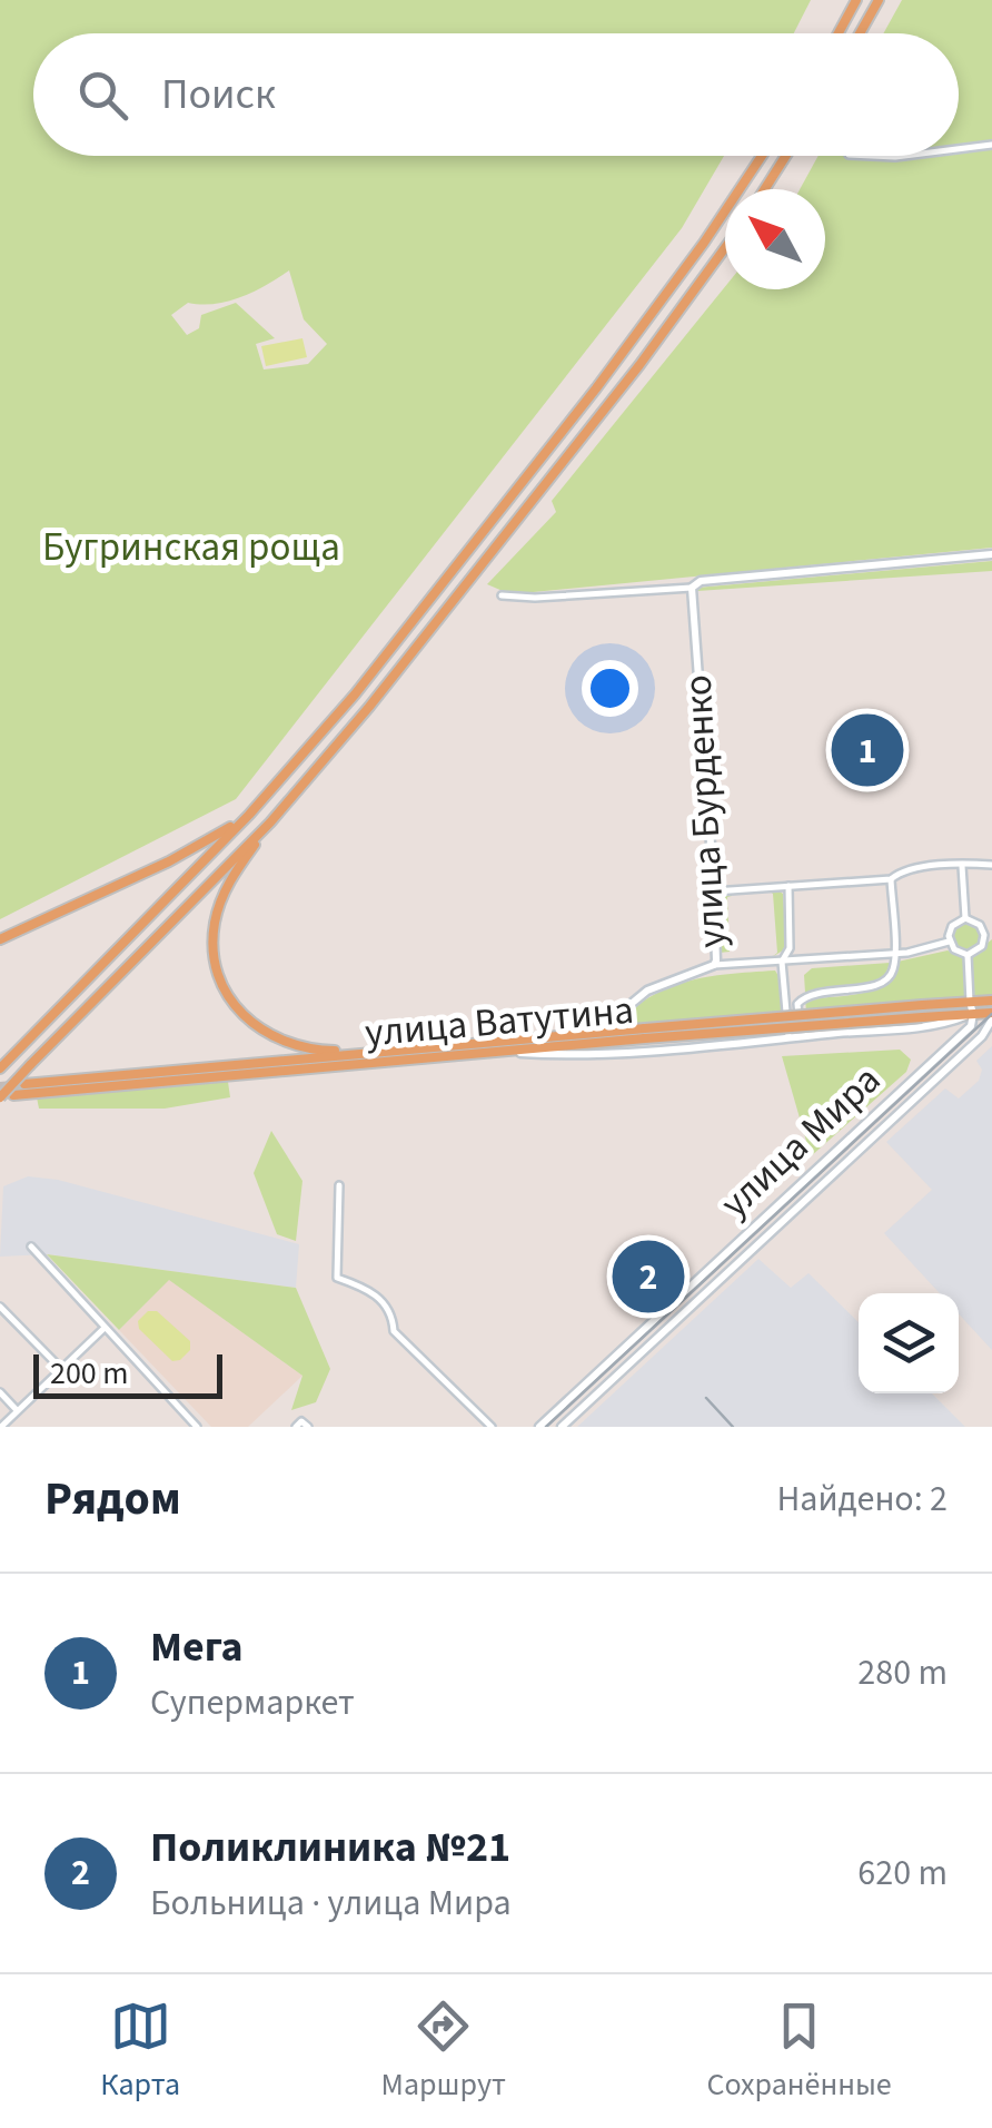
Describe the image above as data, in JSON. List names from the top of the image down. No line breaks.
{"streets":{"main road":["улица Ватутина"],"street":["улица Бурденко","улица Мира"]},"crossings":[["улица Бурденко","улица Ватутина"],["улица Ватутина","улица Мира"]],"parks":["Бугринская роща"],"scale_bar":"200 m","north":"top left","page":{"search":"Поиск","pins":["1","2"],"scale":"200 m","heading":["Рядом","Найдено: 2"],"list":[{"mark":"1","name":"Мега","note":"Супермаркет","value":"280 m"},{"mark":"2","name":"Поликлиника №21","note":"Больница · улица Мира","value":"620 m"}],"nav":["Карта","Маршрут","Сохранённые"]}}
